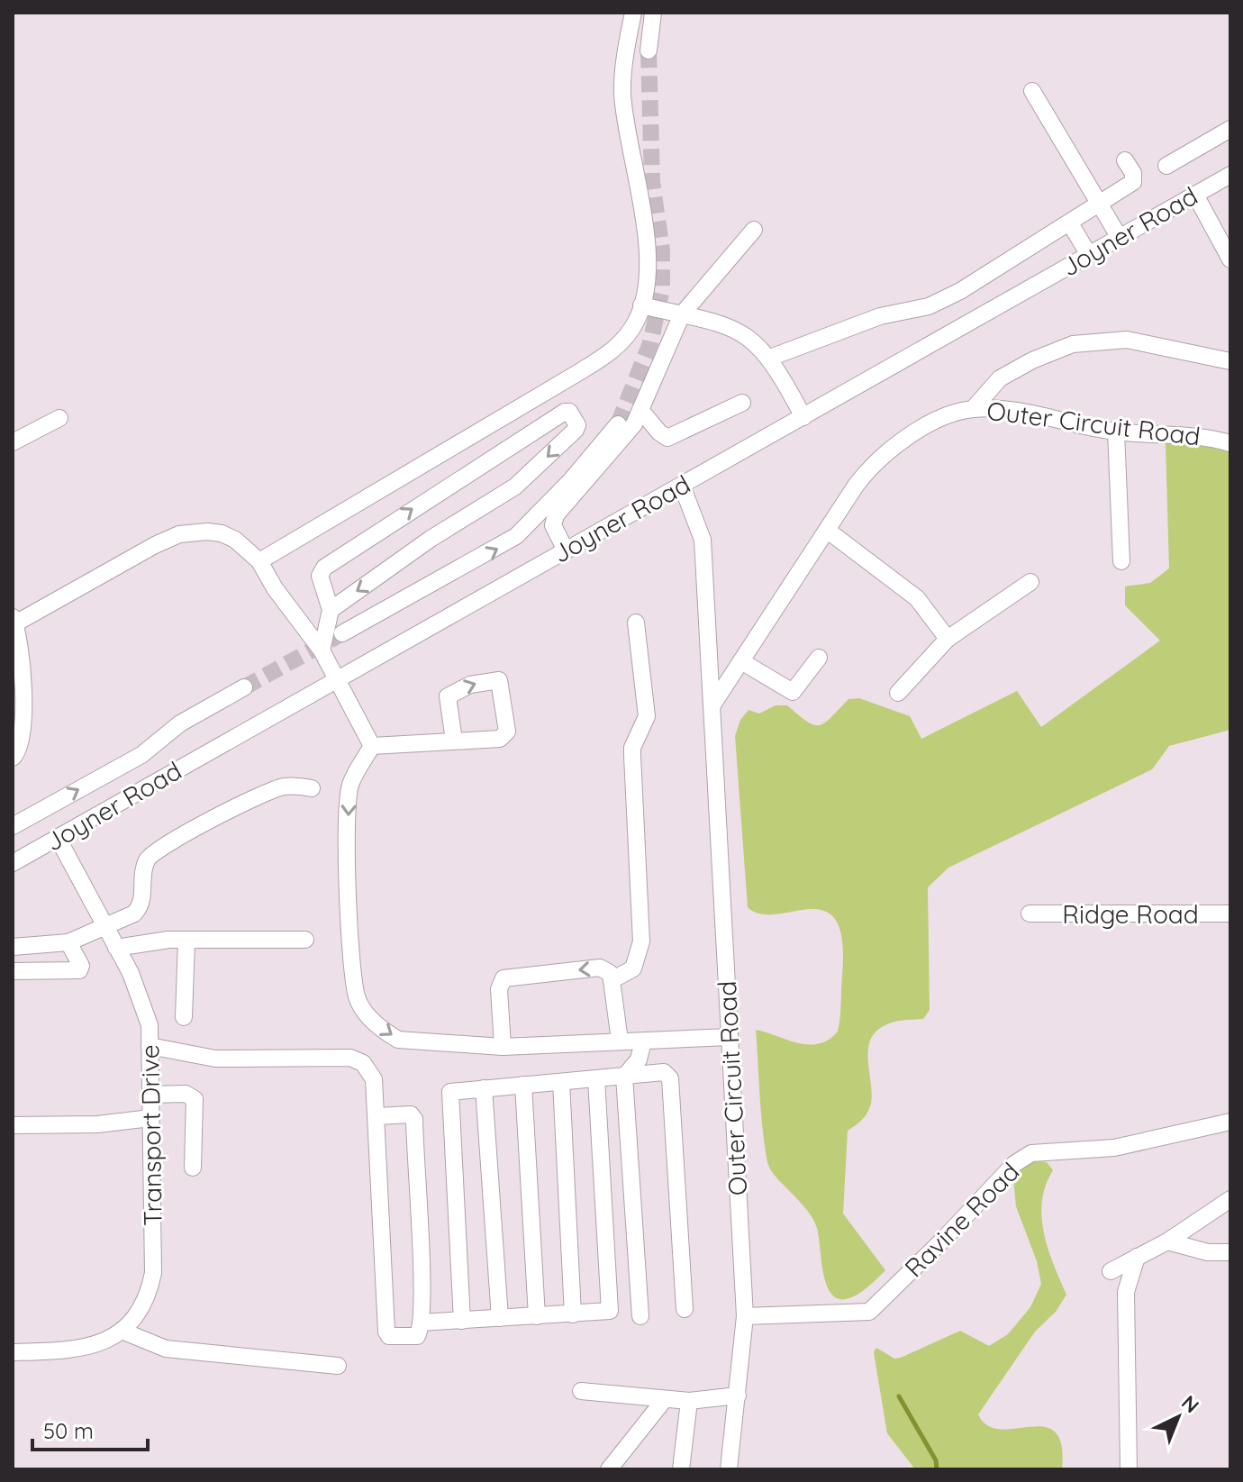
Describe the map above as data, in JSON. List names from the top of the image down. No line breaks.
{"streets":{"street":["Joyner Road","Outer Circuit Road","Ridge Road","Transport Drive","Ravine Road"]},"crossings":[["Joyner Road","Outer Circuit Road"],["Joyner Road","Transport Drive"],["Outer Circuit Road","Ravine Road"]],"scale_bar":"50 m","north":"top right"}
